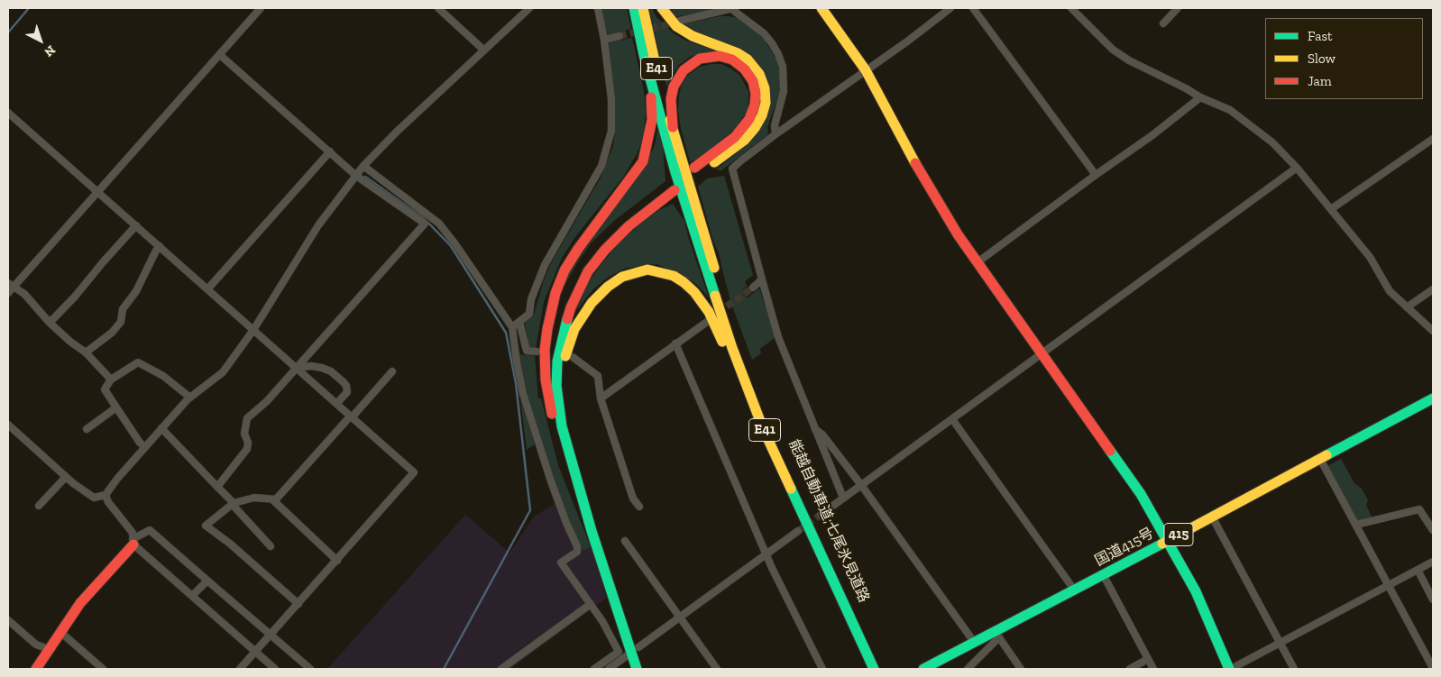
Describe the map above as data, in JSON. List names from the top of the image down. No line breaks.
{"streets":{"main road":["E41","能越自動車道;七尾氷見道路","415","国道415号"]},"crossings":[["E41","能越自動車道;七尾氷見道路"]],"legend":["Fast","Slow","Jam"],"north":"bottom right"}
